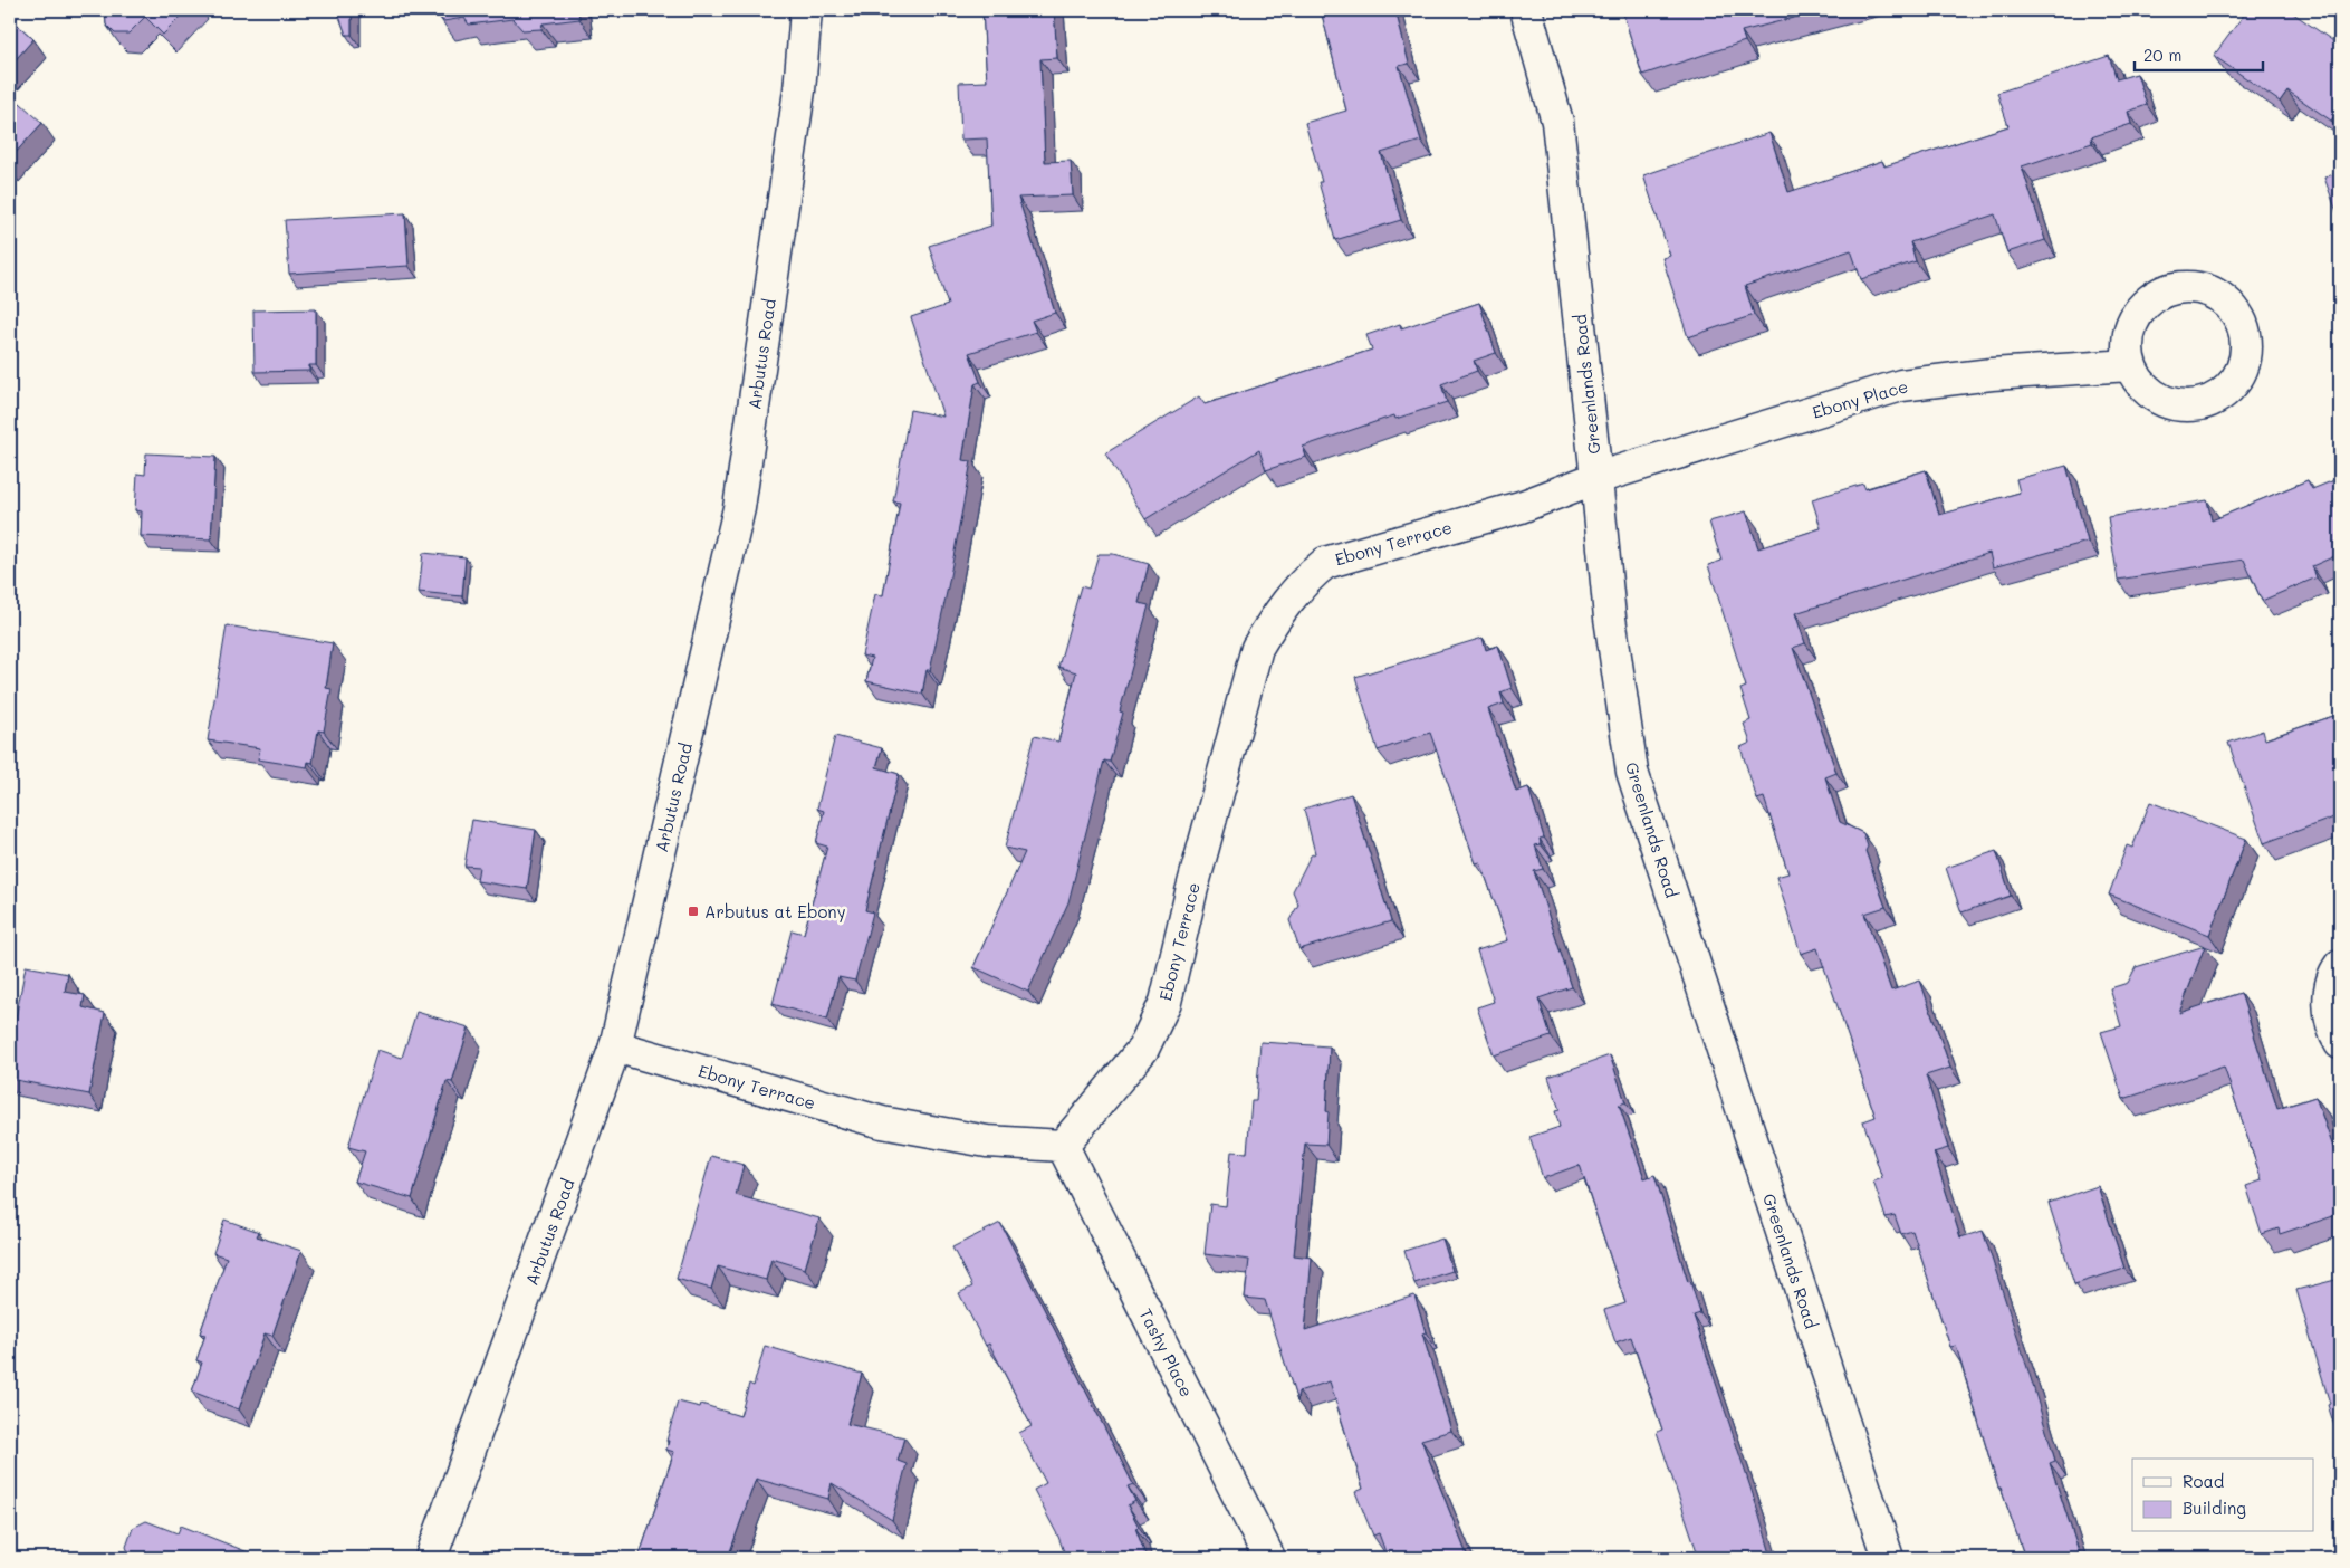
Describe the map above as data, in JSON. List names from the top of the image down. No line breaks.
{"streets":{"street":["Arbutus Road","Greenlands Road","Ebony Place","Ebony Terrace","Tashy Place"]},"crossings":[["Arbutus Road","Ebony Terrace"],["Greenlands Road","Ebony Place"],["Greenlands Road","Ebony Terrace"],["Ebony Place","Ebony Terrace"],["Ebony Terrace","Tashy Place"]],"places":{"transit":["Arbutus at Ebony"]},"legend":["Road","Building"],"scale_bar":"20 m"}
